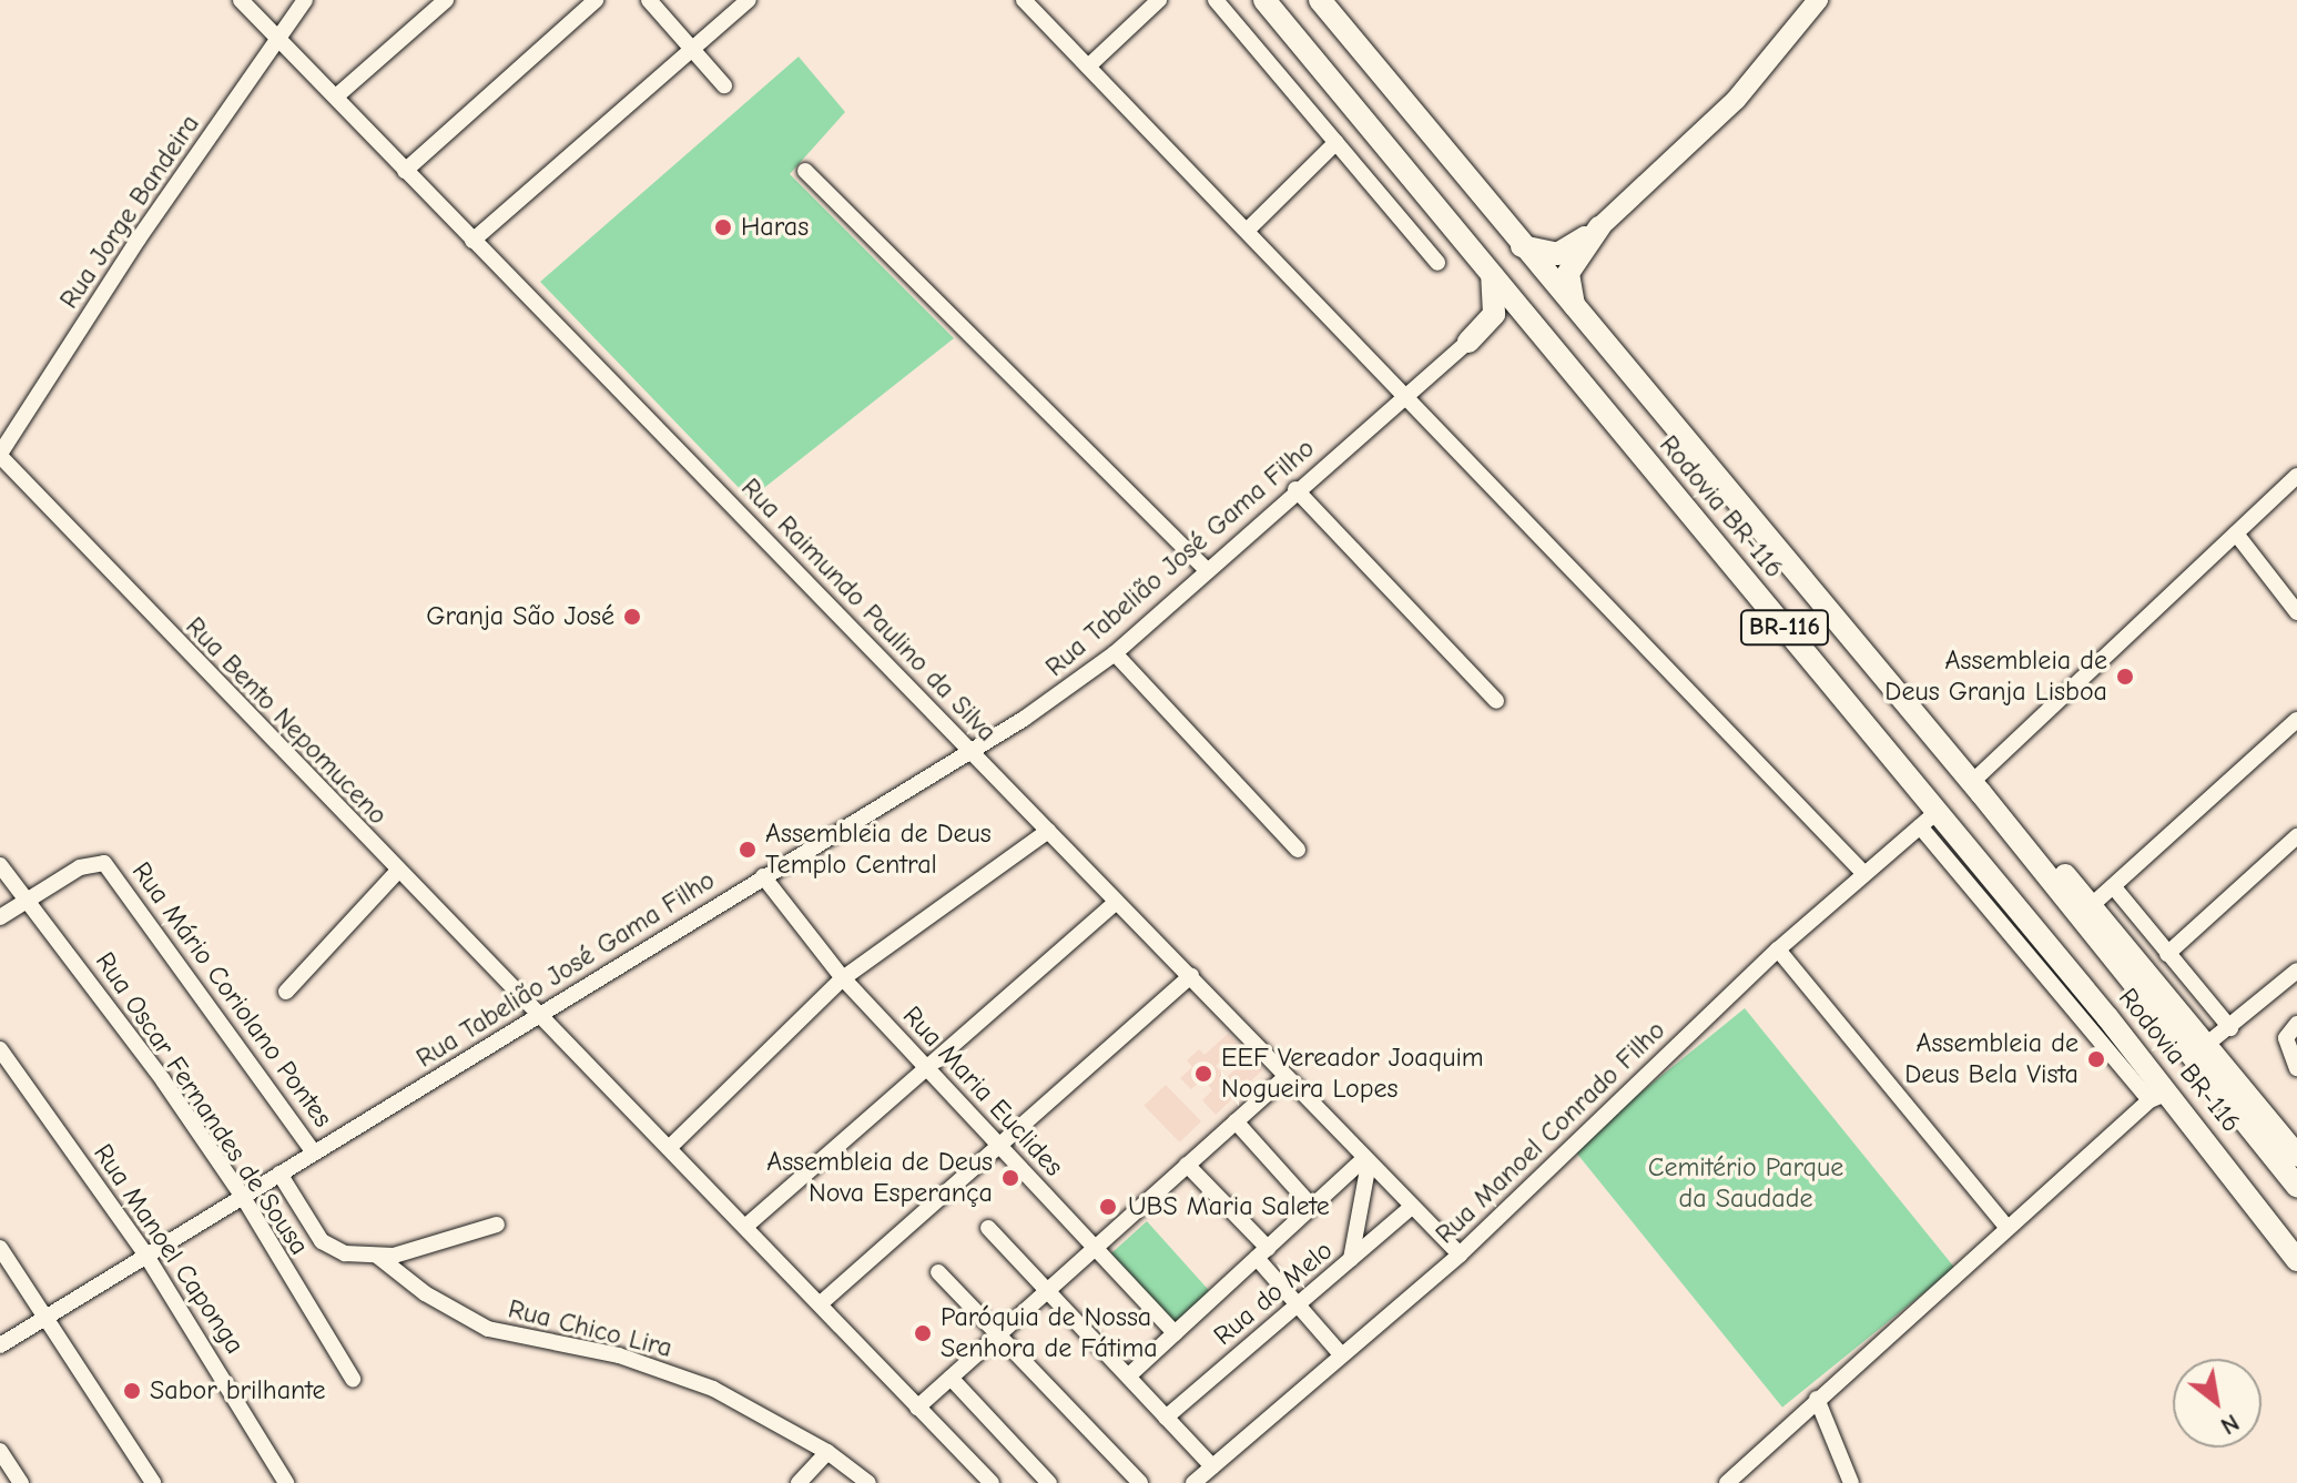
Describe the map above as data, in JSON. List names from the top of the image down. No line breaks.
{"streets":{"highway":["Rodovia BR-116","BR-116"],"street":["Rua Jorge Bandeira","Rua Tabelião José Gama Filho","Rua Raimundo Paulino da Silva","Rua Bento Nepomuceno","Rua Mário Coriolano Pontes","Rua Maria Euclides","Rua Oscar Fernandes de Sousa","Rua Manoel Conrado Filho","Rua Manoel Caponga","Rua do Melo","Rua Chico Lira"]},"crossings":[["Rua Jorge Bandeira","Rua Raimundo Paulino da Silva"],["Rua Jorge Bandeira","Rua Bento Nepomuceno"],["Rodovia BR-116","Rua Manoel Conrado Filho"],["Rua Tabelião José Gama Filho","Rua Raimundo Paulino da Silva"],["Rua Tabelião José Gama Filho","Rua Bento Nepomuceno"],["Rua Tabelião José Gama Filho","Rua Mário Coriolano Pontes"],["Rua Tabelião José Gama Filho","Rua Maria Euclides"],["Rua Tabelião José Gama Filho","Rua Oscar Fernandes de Sousa"],["Rua Tabelião José Gama Filho","Rua Manoel Caponga"],["Rua Tabelião José Gama Filho","Rua Chico Lira"],["Rua Raimundo Paulino da Silva","Rua Manoel Conrado Filho"],["Rua Raimundo Paulino da Silva","Rua do Melo"],["Rua Mário Coriolano Pontes","Rua Oscar Fernandes de Sousa"]],"parks":["Cemitério Parque da Saudade"],"places":["Haras","Granja São José","Assembleia de Deus Granja Lisboa","Assembleia de Deus Templo Central","Assembleia de Deus Bela Vista","EEF Vereador Joaquim Nogueira Lopes","Assembleia de Deus Nova Esperança","UBS Maria Salete","Paróquia de Nossa Senhora de Fátima","Sabor brilhante"],"north":"bottom right"}
